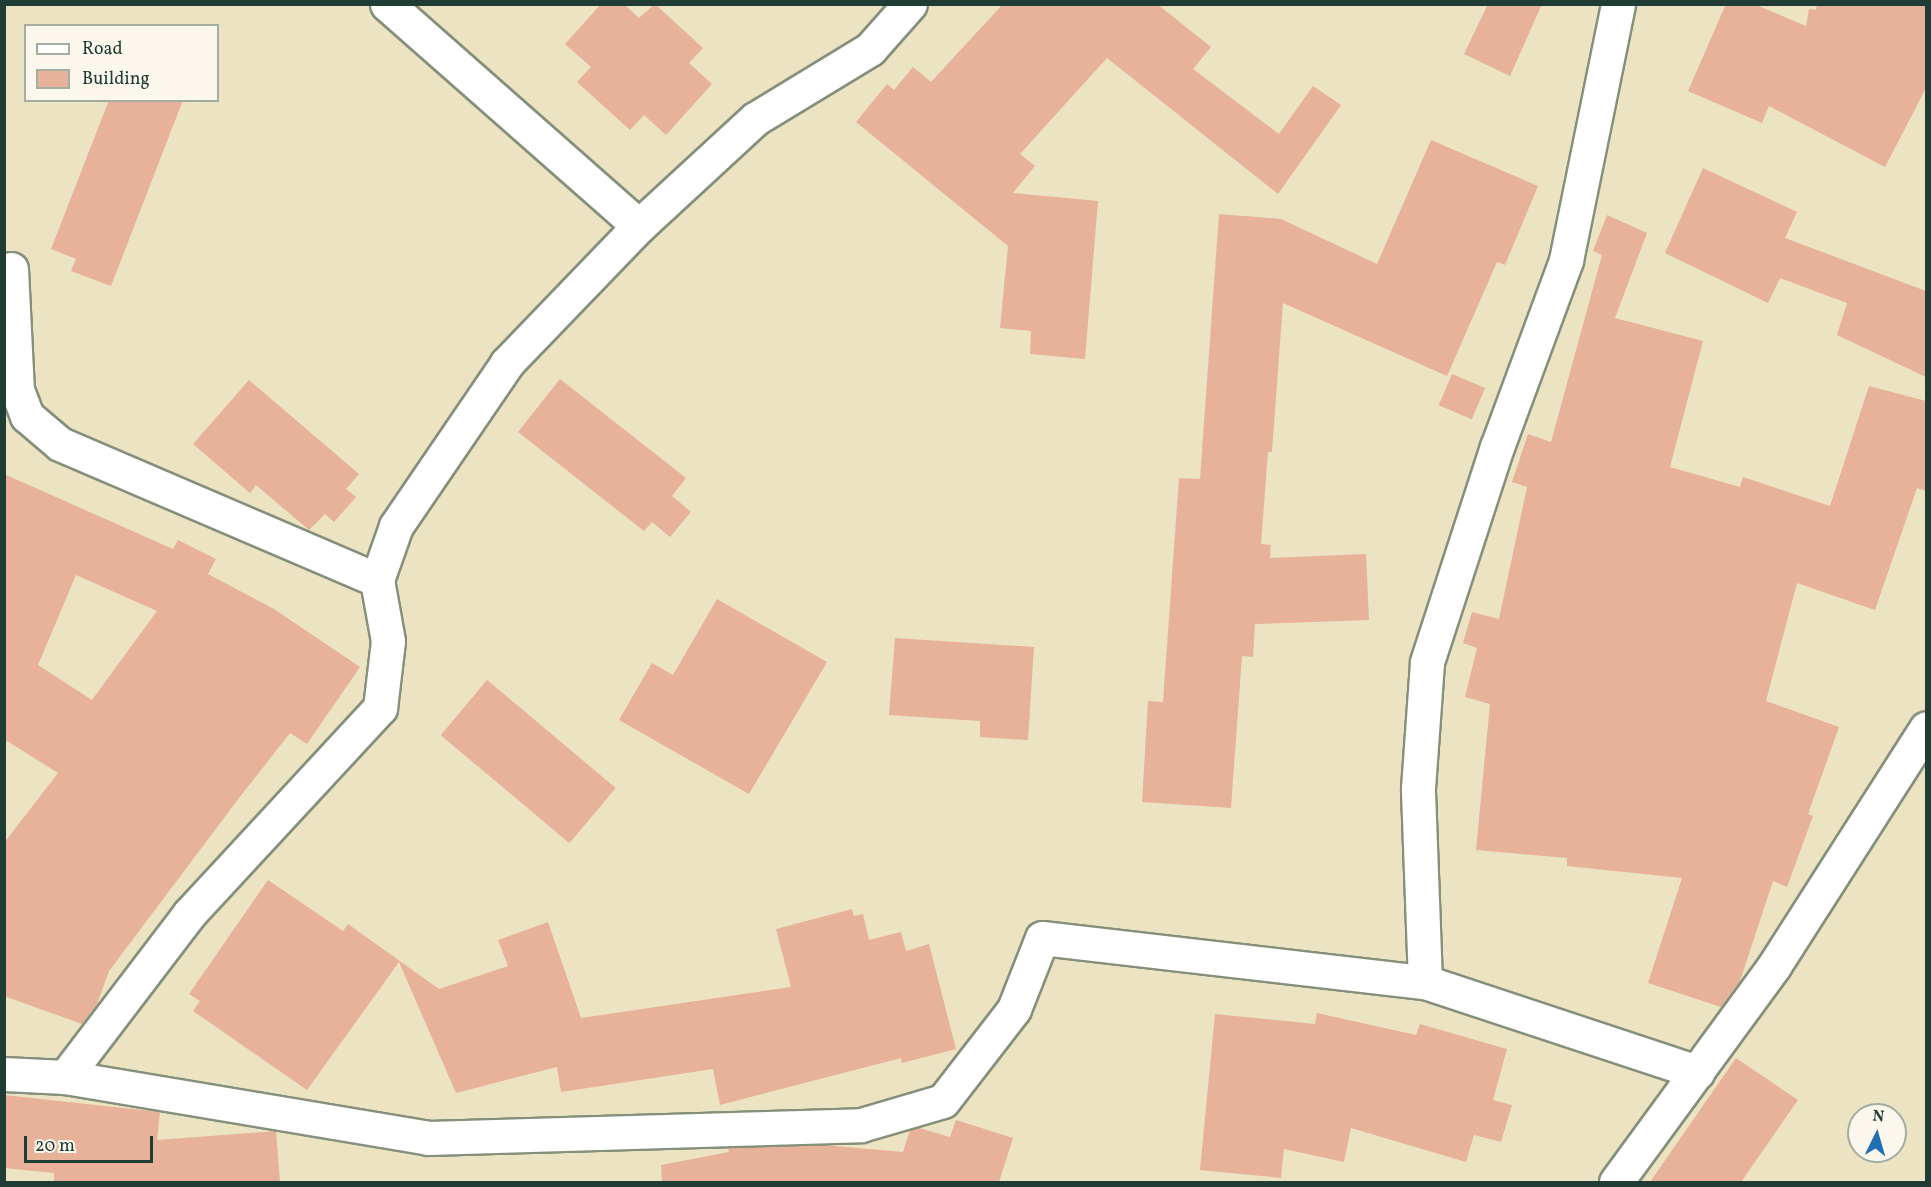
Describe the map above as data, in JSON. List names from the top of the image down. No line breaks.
{"legend":["Road","Building"],"scale_bar":"20 m","north":"top"}
